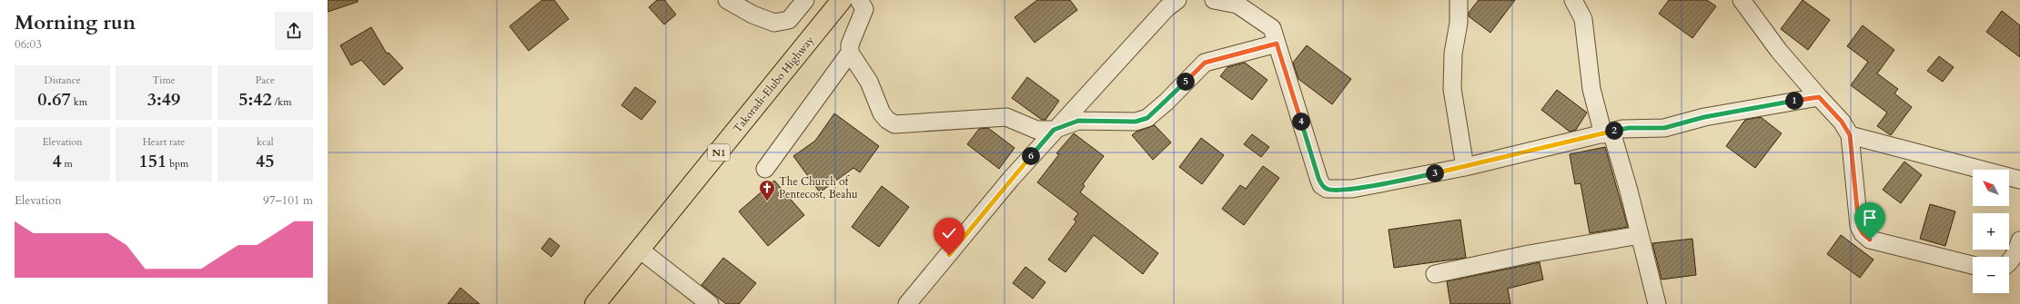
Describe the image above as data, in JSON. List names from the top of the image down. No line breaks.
{"streets":{"highway":["Takoradi-Elubo Highway","N1"]},"places":{"church":["The Church of Pentecost, Beahu"]},"north":"top left","page":{"heading":["Morning run","06:03"],"stats":[["Distance","0.67 km"],["Time","3:49"],["Pace","5:42 /km"],["Elevation","4 m"],["Heart rate","151 bpm"],["kcal","45"]],"pins":["5","1","4","2","6","3"],"map_buttons":["+","−"],"chart":["Elevation","97–101 m"]}}
